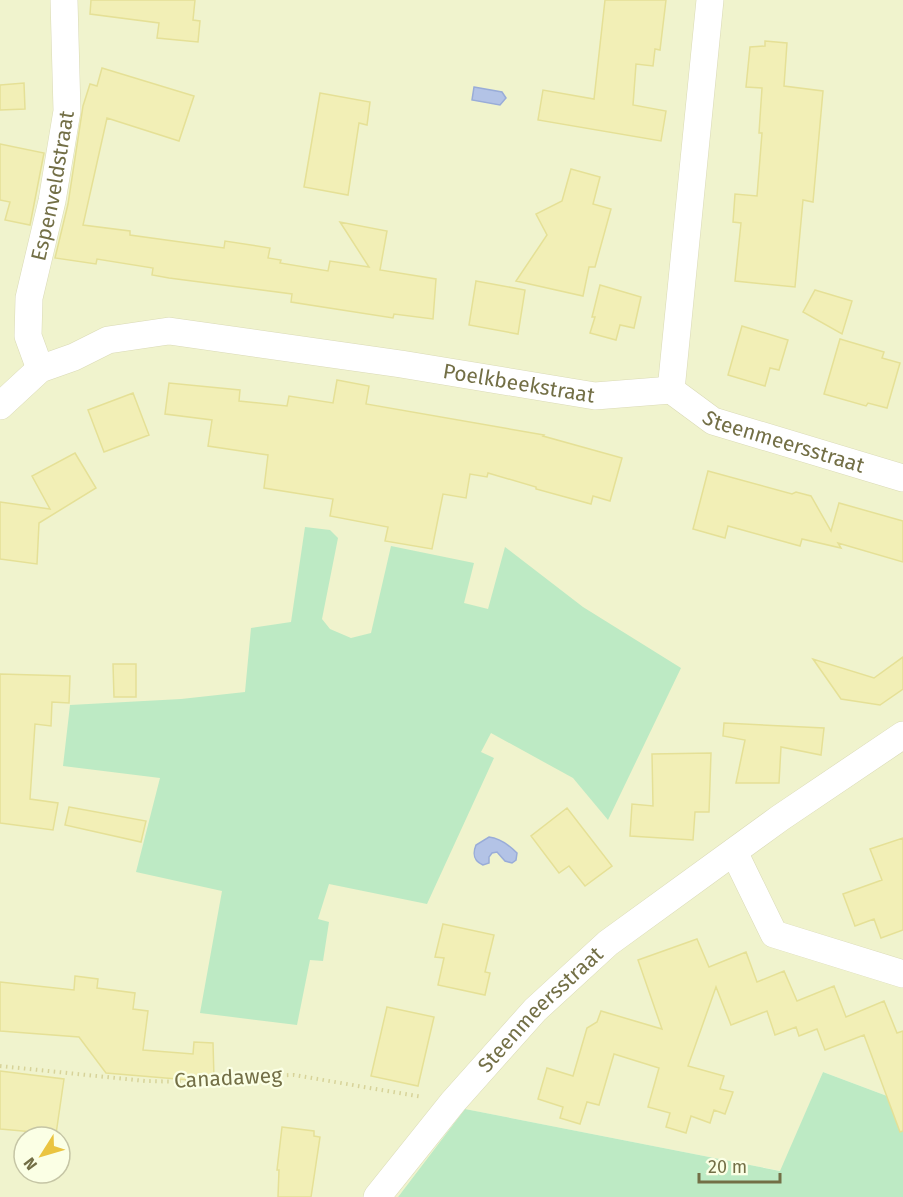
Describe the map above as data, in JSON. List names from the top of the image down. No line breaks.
{"streets":{"street":["Espenveldstraat","Poelkbeekstraat","Steenmeersstraat"],"path":["Canadaweg"]},"crossings":[["Espenveldstraat","Poelkbeekstraat"],["Poelkbeekstraat","Steenmeersstraat"],["Steenmeersstraat","Canadaweg"]],"scale_bar":"20 m","north":"bottom left"}
